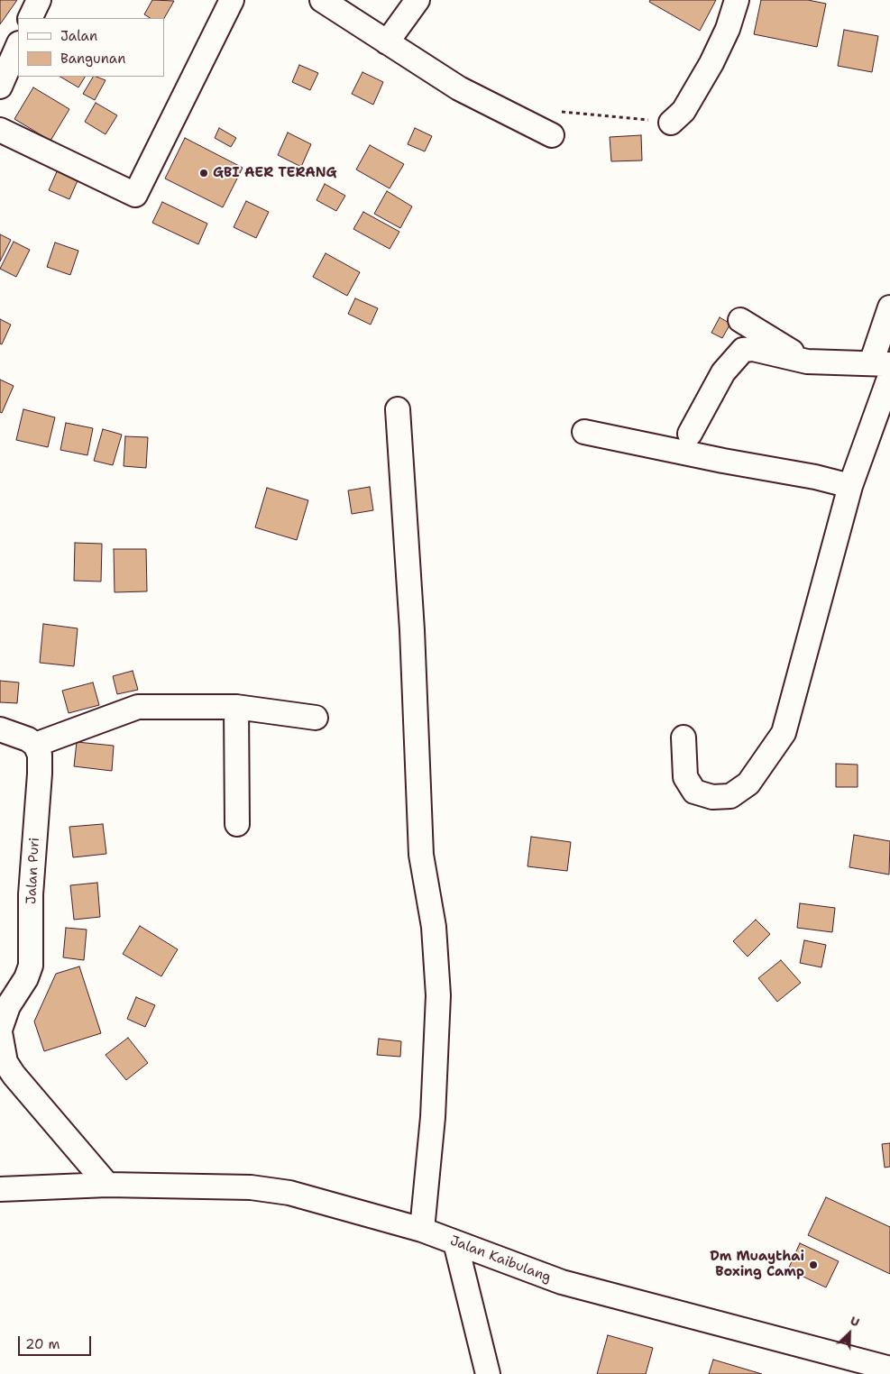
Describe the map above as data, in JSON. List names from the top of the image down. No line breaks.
{"streets":{"street":["Jalan Puri","Jalan Kaibulang"]},"crossings":[["Jalan Puri","Jalan Kaibulang"]],"places":["GBI AER TERANG","Dm Muaythai Boxing Camp"],"legend":["Jalan","Bangunan"],"scale_bar":"20 m","north":"top right"}
